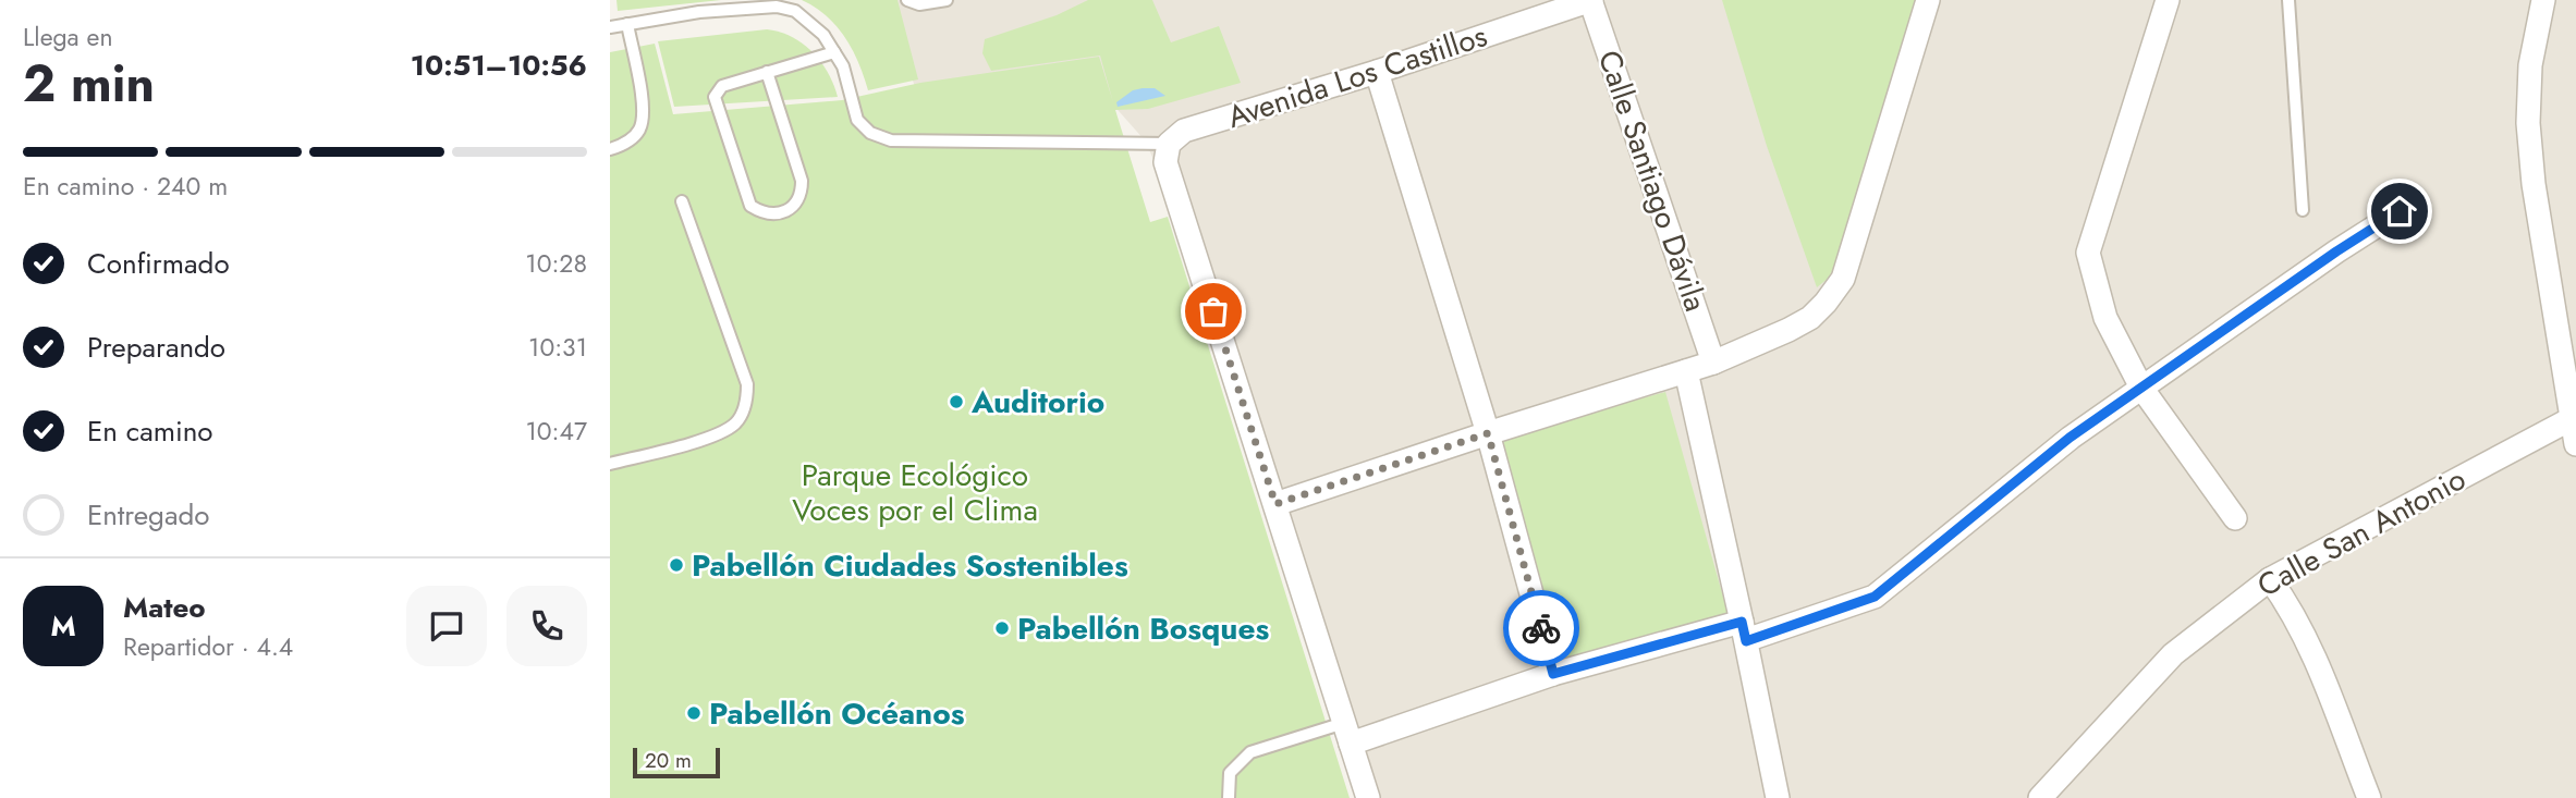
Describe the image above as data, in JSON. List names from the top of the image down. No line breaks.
{"streets":{"street":["Avenida Los Castillos","Calle Santiago Dávila","Calle San Antonio"]},"crossings":[["Avenida Los Castillos","Calle Santiago Dávila"]],"parks":["Parque Ecológico Voces por el Clima"],"places":["Auditorio","Pabellón Ciudades Sostenibles","Pabellón Bosques","Pabellón Océanos"],"scale_bar":"20 m","page":{"heading":["2 min","Llega en","10:51–10:56"],"panel":["Mateo","Repartidor · 4.4"],"bar":"En camino · 240 m","list":[["Confirmado","10:28"],["Preparando","10:31"],["En camino","10:47"],"Entregado"],"round":"M","scale":"20 m"}}
